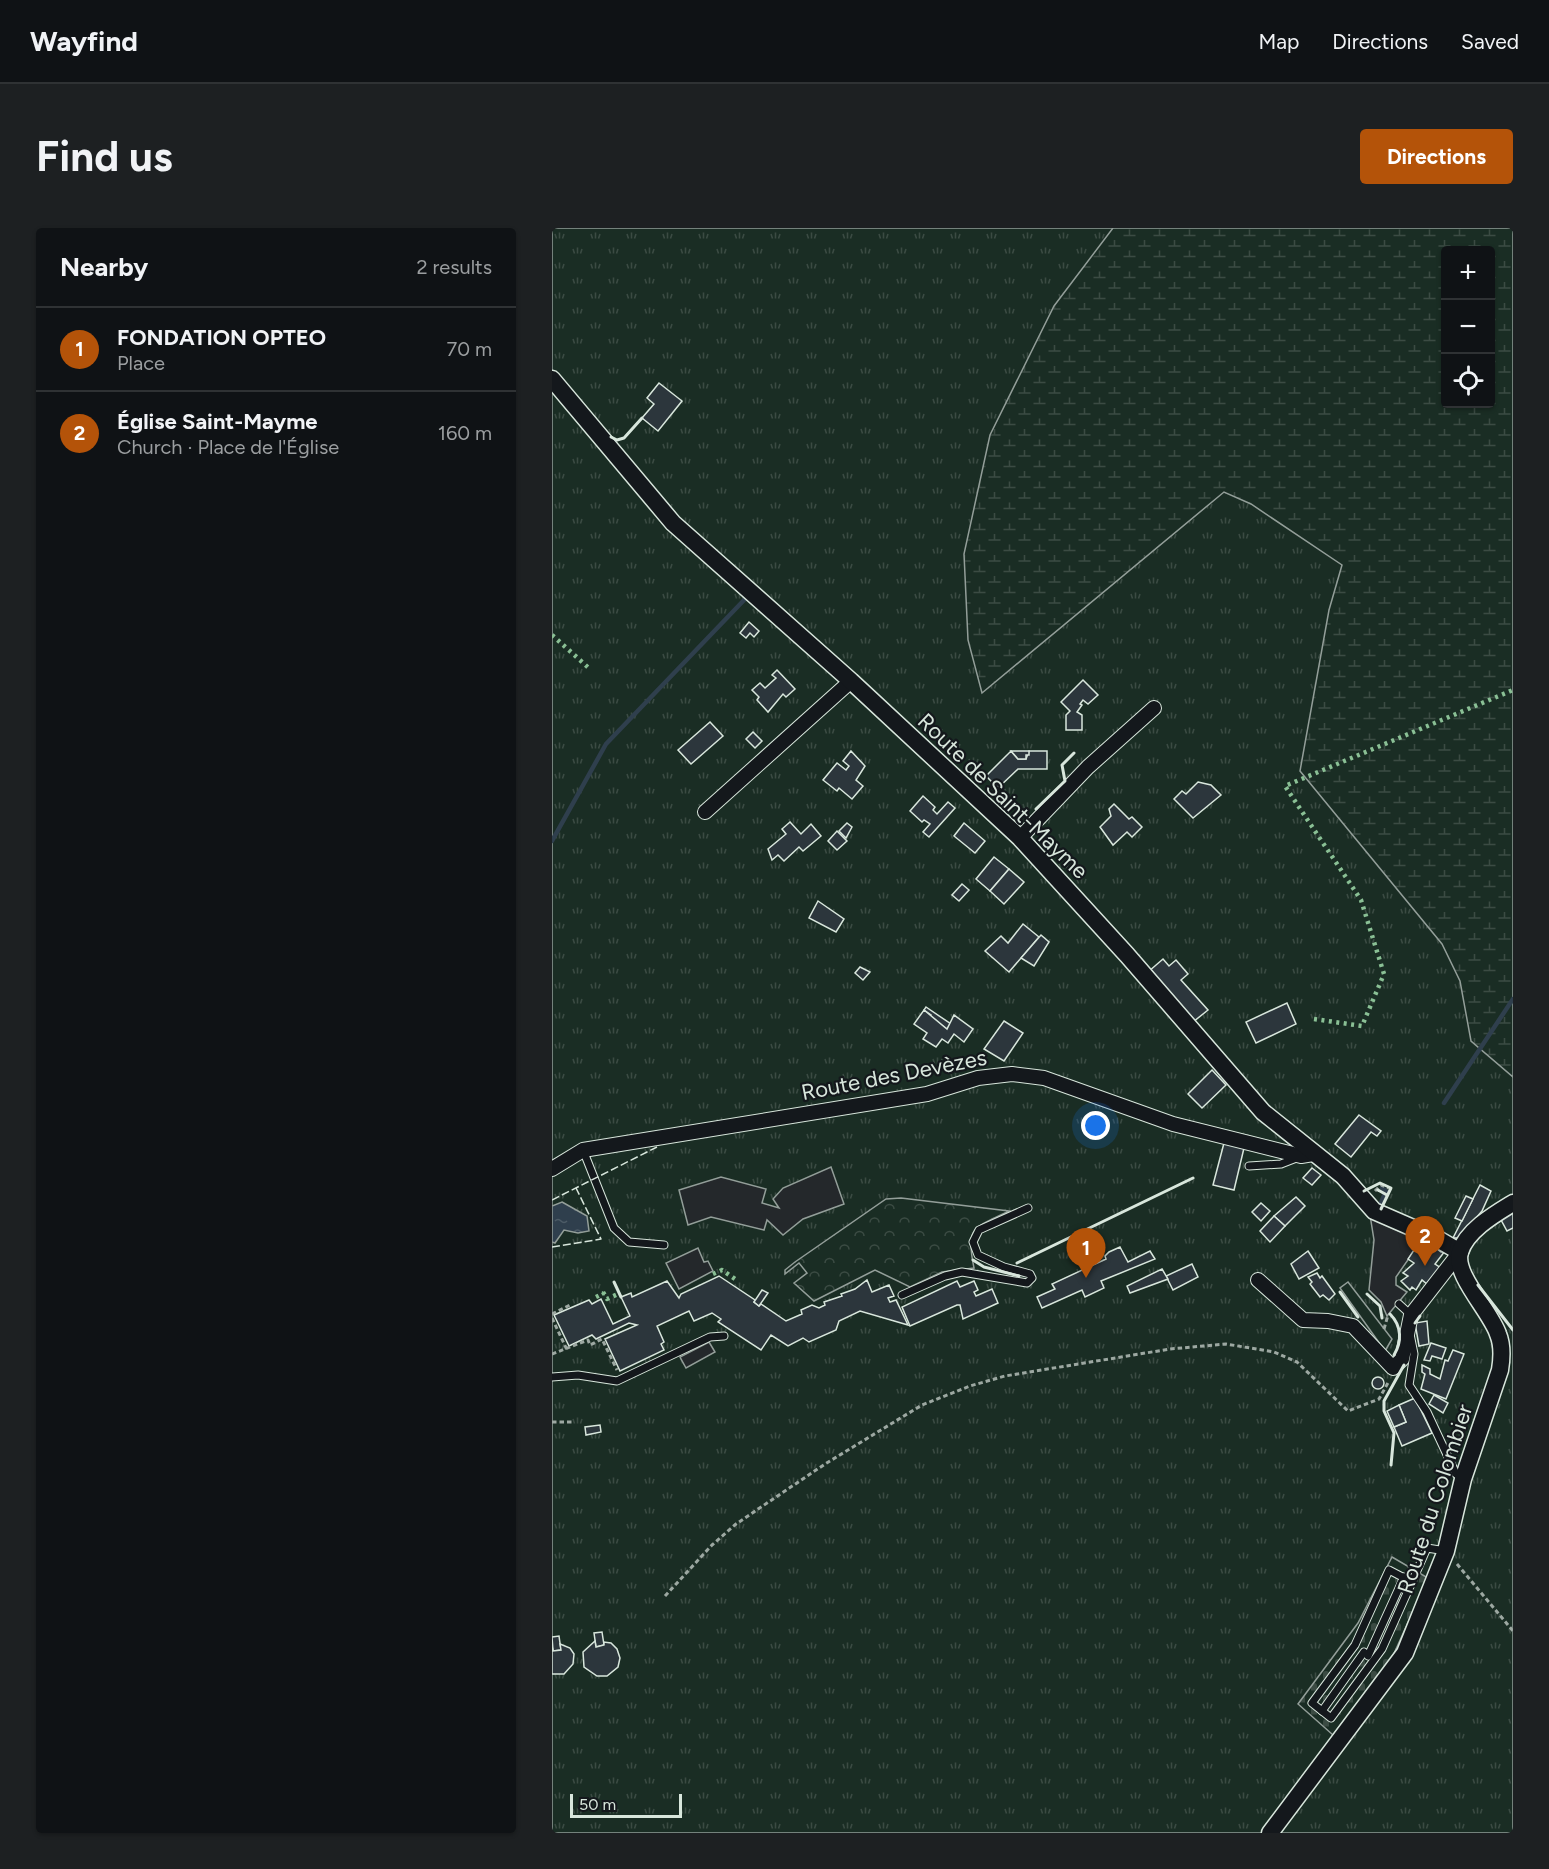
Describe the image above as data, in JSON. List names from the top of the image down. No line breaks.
{"streets":{"street":["Route de Saint-Mayme","Route des Devèzes","Route du Colombier"]},"crossings":[["Route de Saint-Mayme","Route des Devèzes"],["Route de Saint-Mayme","Route du Colombier"]],"scale_bar":"50 m","page":{"header":"Wayfind","nav":["Map","Directions","Saved"],"buttons":"Directions","title":"Find us","heading":["Nearby","2 results"],"map_buttons":["+","−"],"list":[{"mark":"1","name":"FONDATION OPTEO","note":"Place","value":"70 m"},{"mark":"2","name":"Église Saint-Mayme","note":"Church · Place de l'Église","value":"160 m"}],"pins":["2","1"],"scale":"50 m"}}
